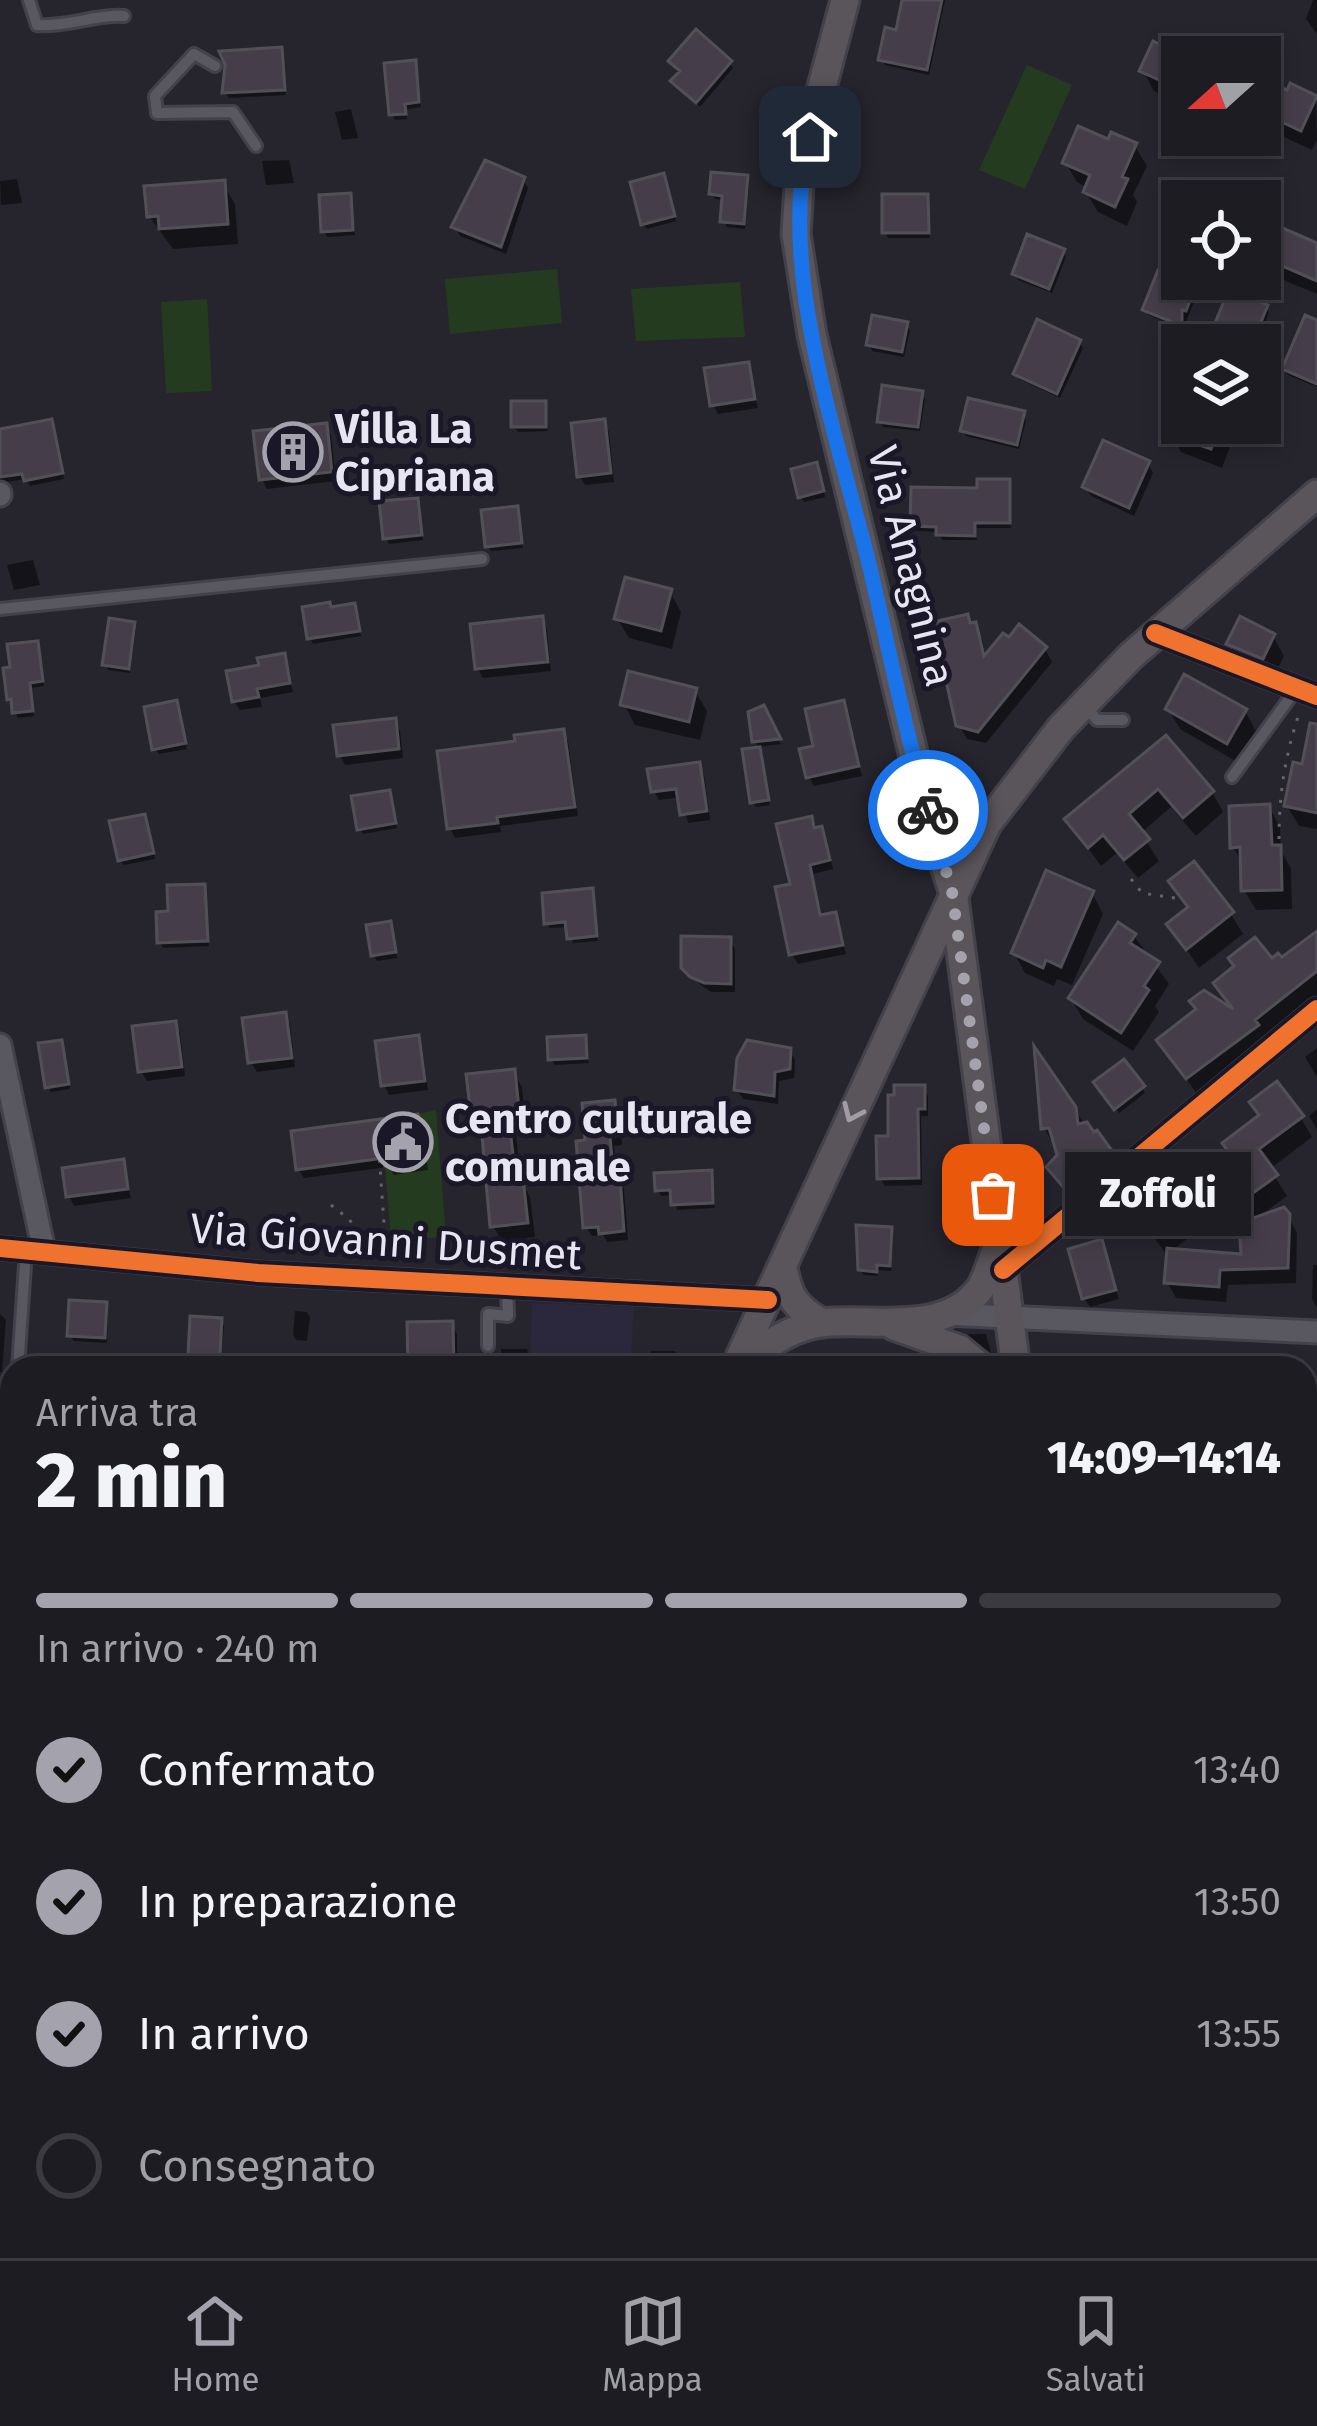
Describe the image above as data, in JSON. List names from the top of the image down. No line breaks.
{"streets":{"main road":["Via Anagnina"],"street":["Via Giovanni Dusmet"]},"places":{"building":["Villa La Cipriana"],"public building":["Centro culturale comunale"],"other":["Zoffoli"]},"north":"left","page":{"bubble":"Zoffoli","heading":["2 min","Arriva tra","14:09–14:14"],"bar":"In arrivo · 240 m","list":[["Confermato","13:40"],["In preparazione","13:50"],["In arrivo","13:55"],"Consegnato"],"tabs":["Home","Mappa","Salvati"]}}
